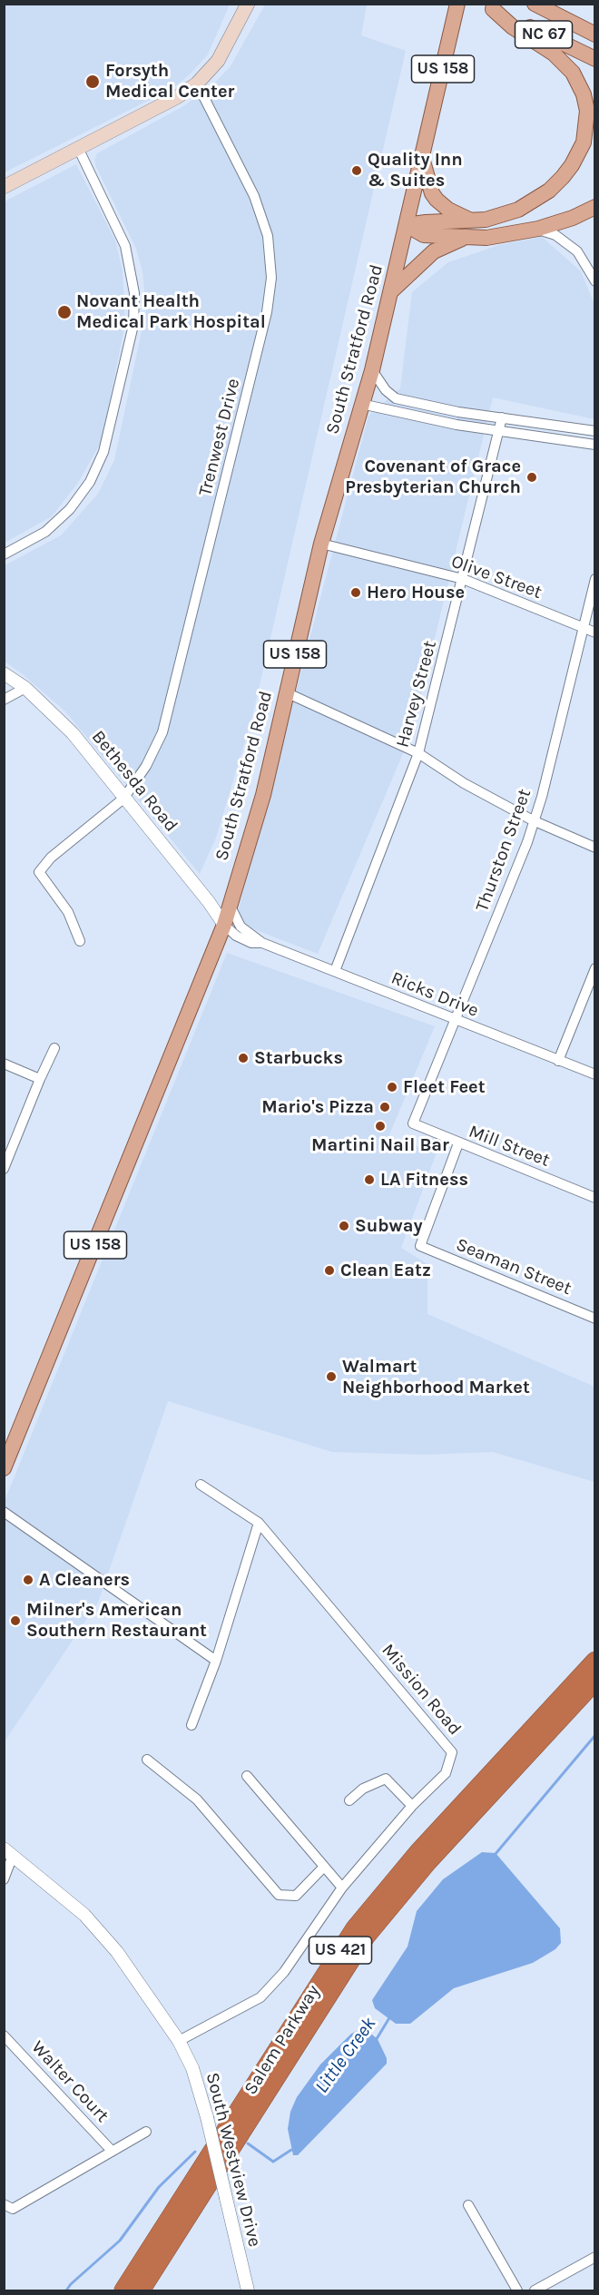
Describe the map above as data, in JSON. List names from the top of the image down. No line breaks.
{"streets":{"highway":["US 421","Salem Parkway"],"main road":["NC 67","US 158","South Stratford Road"],"street":["Trenwest Drive","Olive Street","Harvey Street","Bethesda Road","Thurston Street","Ricks Drive","Mill Street","Seaman Street","Mission Road","Walter Court","South Westview Drive"]},"crossings":[["South Stratford Road","Olive Street"],["South Stratford Road","Bethesda Road"],["South Stratford Road","Ricks Drive"],["Trenwest Drive","Bethesda Road"],["Olive Street","Harvey Street"],["Olive Street","Thurston Street"],["Harvey Street","Ricks Drive"],["Bethesda Road","Ricks Drive"],["Thurston Street","Ricks Drive"],["Thurston Street","Mill Street"],["Mill Street","Seaman Street"],["Mission Road","South Westview Drive"]],"water":["Little Creek"],"places":["Forsyth Medical Center","Quality Inn & Suites","Novant Health Medical Park Hospital","Covenant of Grace Presbyterian Church","Hero House","Starbucks","Fleet Feet","Mario's Pizza","Martini Nail Bar","LA Fitness","Subway","Clean Eatz","Walmart Neighborhood Market","A Cleaners","Milner's American Southern Restaurant"]}
